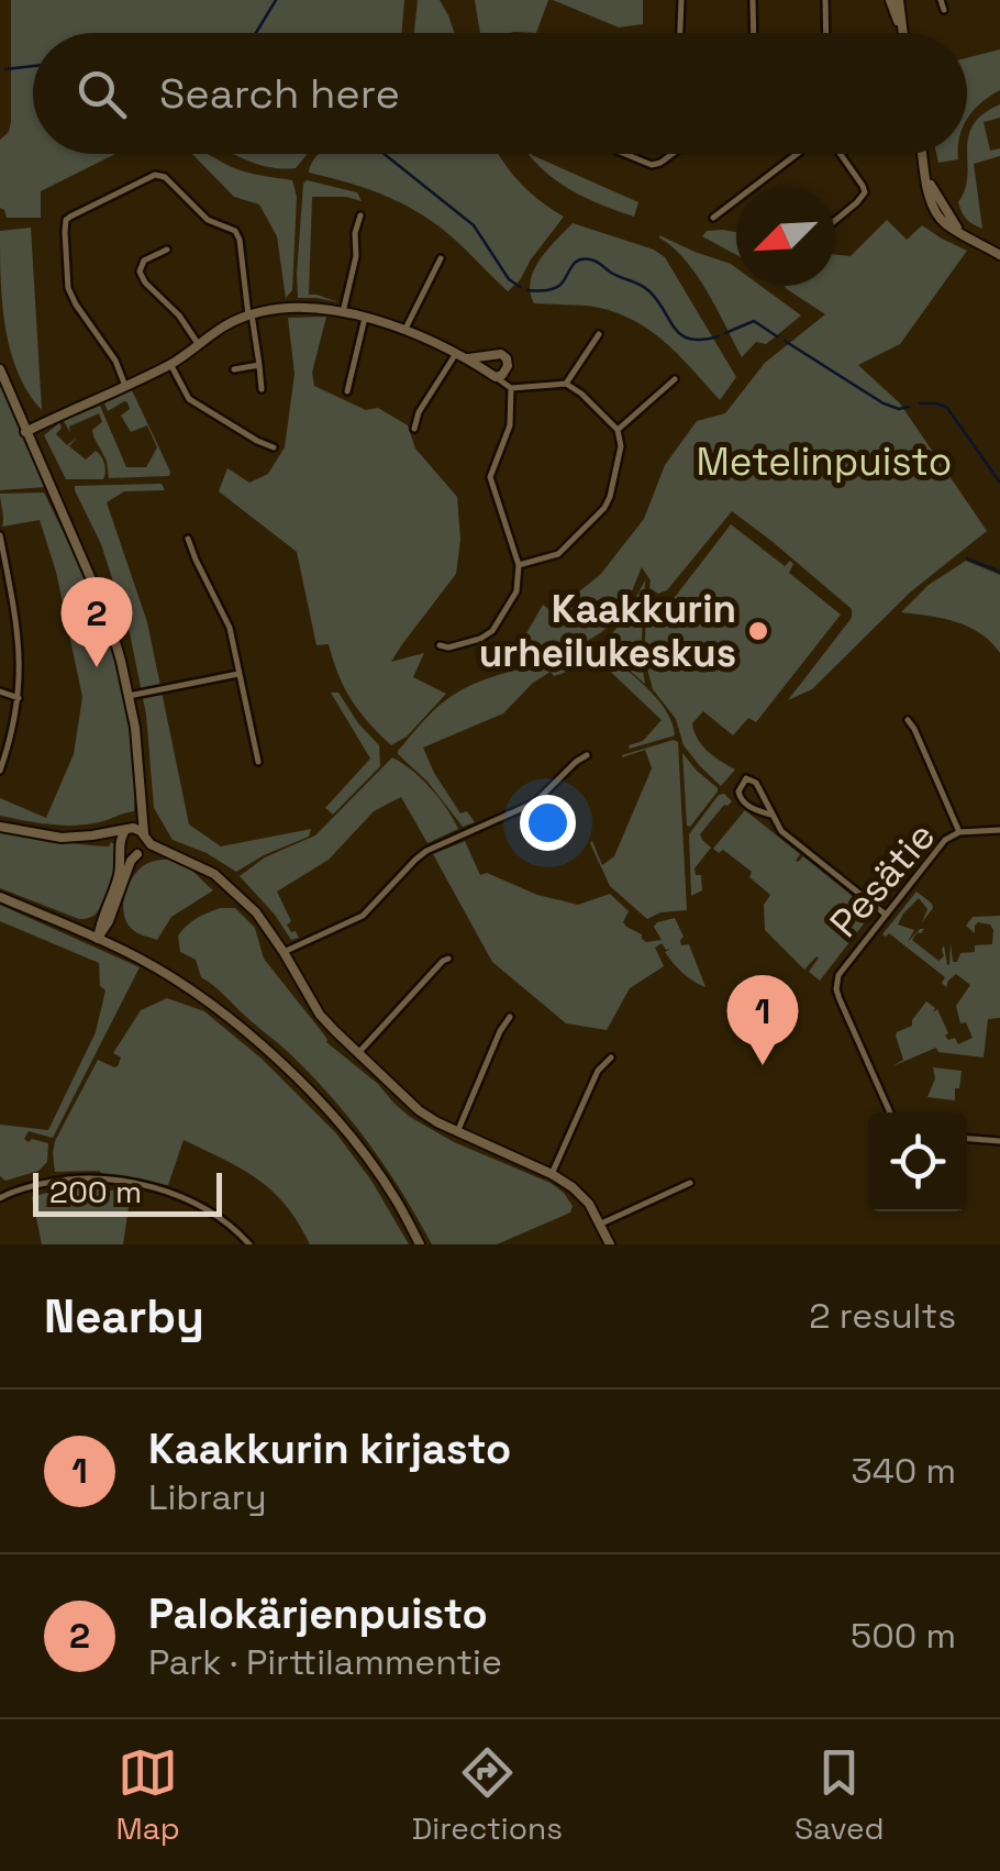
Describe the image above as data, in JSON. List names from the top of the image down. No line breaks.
{"streets":{"street":["Pesätie"]},"parks":["Metelinpuisto"],"places":["Kaakkurin urheilukeskus"],"scale_bar":"200 m","north":"bottom left","page":{"search":"Search here","pins":["2","1"],"scale":"200 m","heading":["Nearby","2 results"],"list":[{"mark":"1","name":"Kaakkurin kirjasto","note":"Library","value":"340 m"},{"mark":"2","name":"Palokärjenpuisto","note":"Park · Pirttilammentie","value":"500 m"}],"nav":["Map","Directions","Saved"]}}
